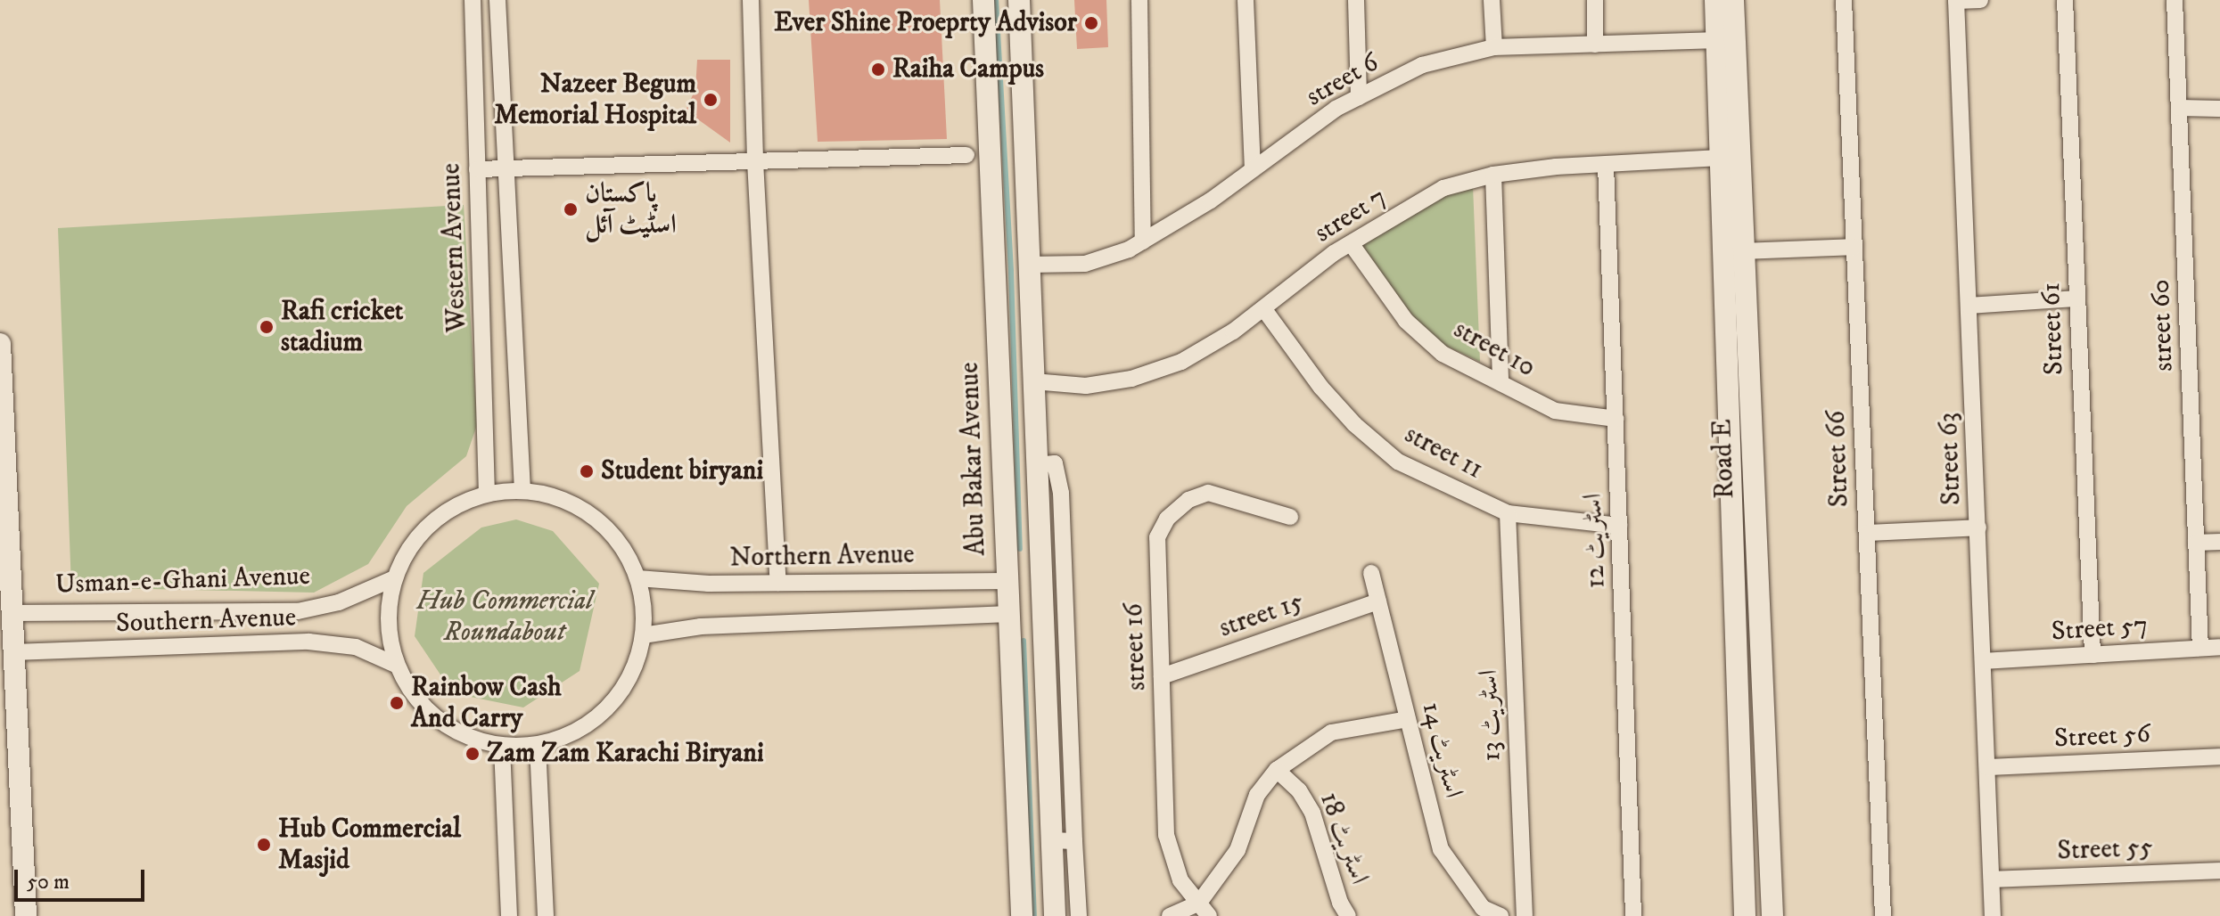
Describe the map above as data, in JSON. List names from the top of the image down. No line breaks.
{"streets":{"main road":["Abu Bakar Avenue","Road E"],"street":["street 6","street 7","Western Avenue","street 60","Street 61","street 10","street 11","Street 66","Street 63","اسٹریٹ 12","Northern Avenue","Usman-e-Ghani Avenue","street 15","Southern Avenue","Street 57","street 16","اسٹریٹ 13","Street 56","اسٹریٹ 14","اسٹریٹ 18","Street 55"]},"crossings":[["street 6","Road E"],["street 7","street 10"],["street 7","street 11"],["street 7","Road E"],["street 7","اسٹریٹ 12"],["street 60","Street 57"],["Street 61","Street 57"],["street 10","اسٹریٹ 12"],["street 11","اسٹریٹ 12"],["street 11","اسٹریٹ 13"],["Abu Bakar Avenue","Northern Avenue"],["Street 63","Street 57"],["Street 63","Street 56"],["Street 63","Street 55"],["street 15","street 16"],["street 15","اسٹریٹ 14"]],"parks":["Hub Commercial Roundabout"],"places":["Ever Shine Proeprty Advisor","Raiha Campus","Nazeer Begum Memorial Hospital","پاکستان اسٹیٹ آئل","Rafi cricket stadium","Student biryani","Rainbow Cash And Carry","Zam Zam Karachi Biryani","Hub Commercial Masjid"],"scale_bar":"50 m"}
